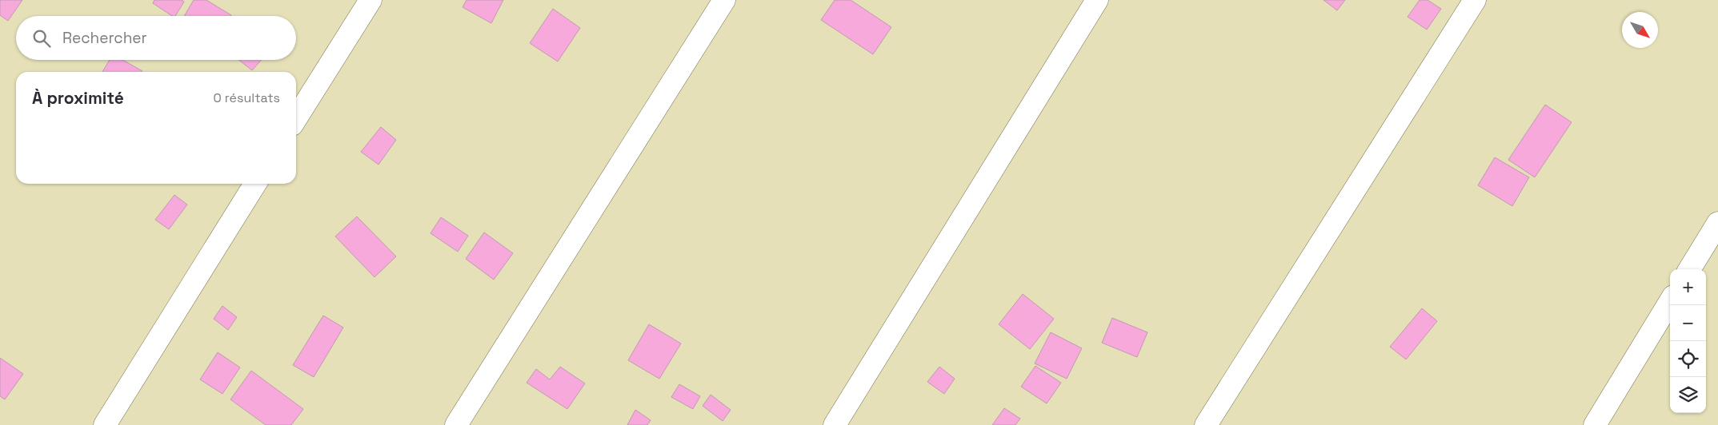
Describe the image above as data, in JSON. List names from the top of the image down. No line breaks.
{"north":"bottom right","page":{"search":"Rechercher","heading":["À proximité","0 résultats"],"map_buttons":["+","−"]}}
